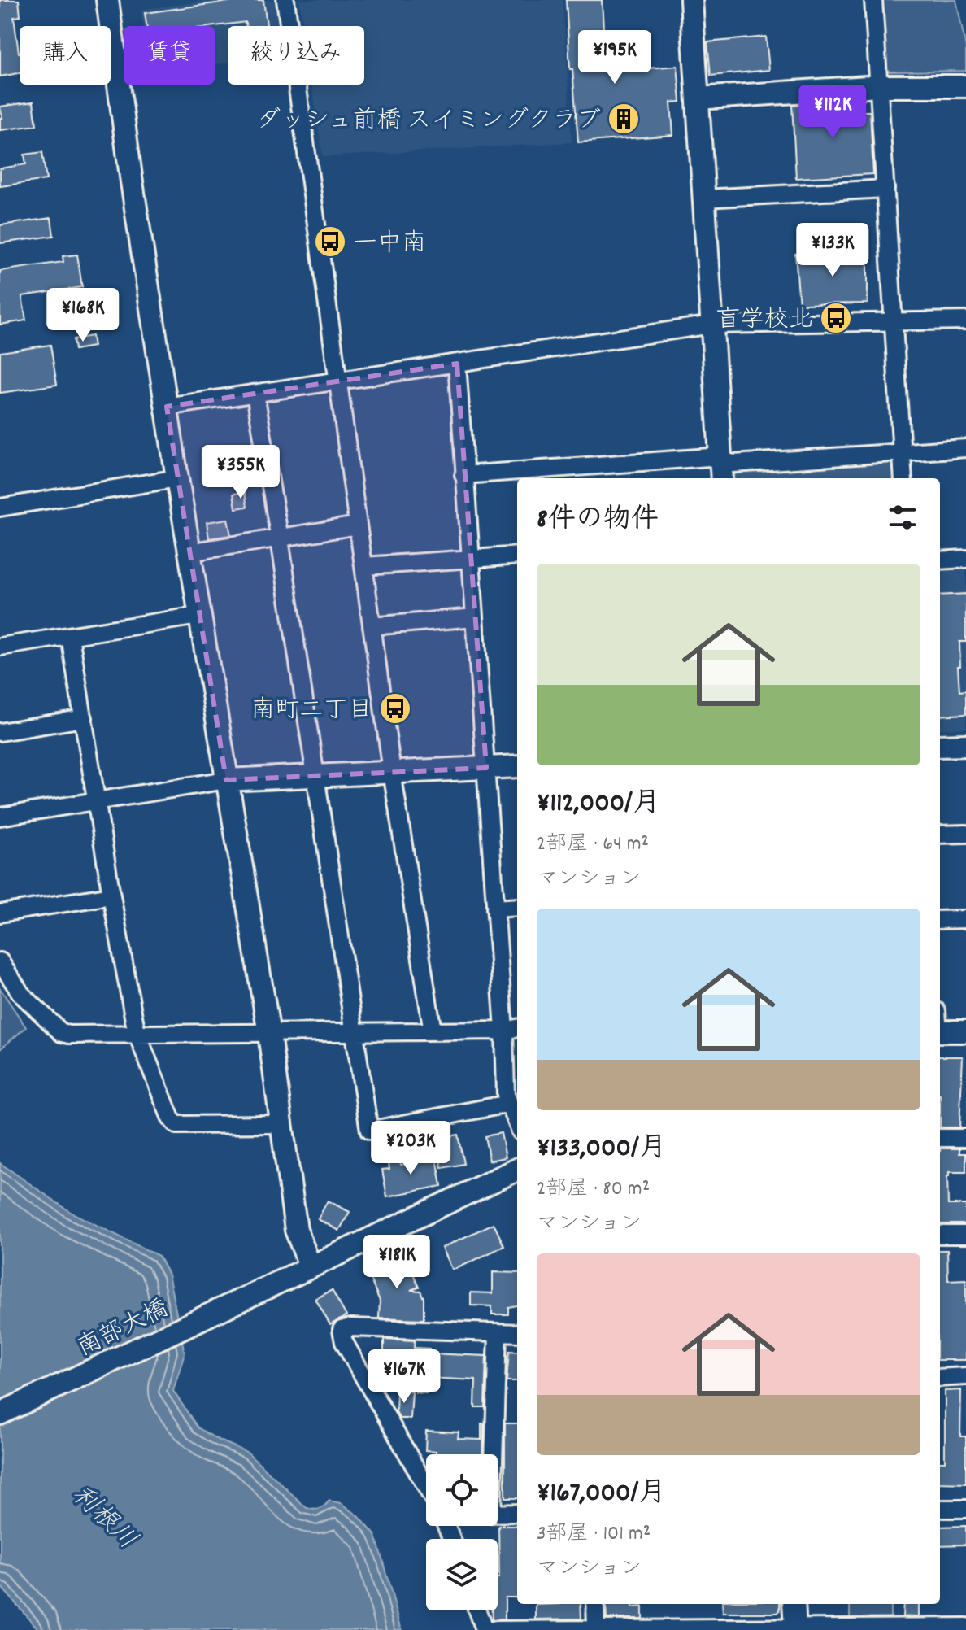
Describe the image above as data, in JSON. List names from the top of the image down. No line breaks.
{"streets":{"street":["南部大橋"]},"water":["利根川"],"places":{"building":["ダッシュ前橋 スイミングクラブ"],"bus stop":["一中南","盲学校北","南町二丁目"]},"page":{"chip":["購入","賃貸","絞り込み"],"price":["¥195K","¥112K","¥133K","¥168K","¥355K","¥203K","¥181K","¥167K"],"heading":"8件の物件","list":[{"name":"¥112,000/月","note":"2部屋 · 64 m² · マンション"},{"name":"¥133,000/月","note":"2部屋 · 80 m² · マンション"},{"name":"¥167,000/月","note":"3部屋 · 101 m² · マンション"}]}}
